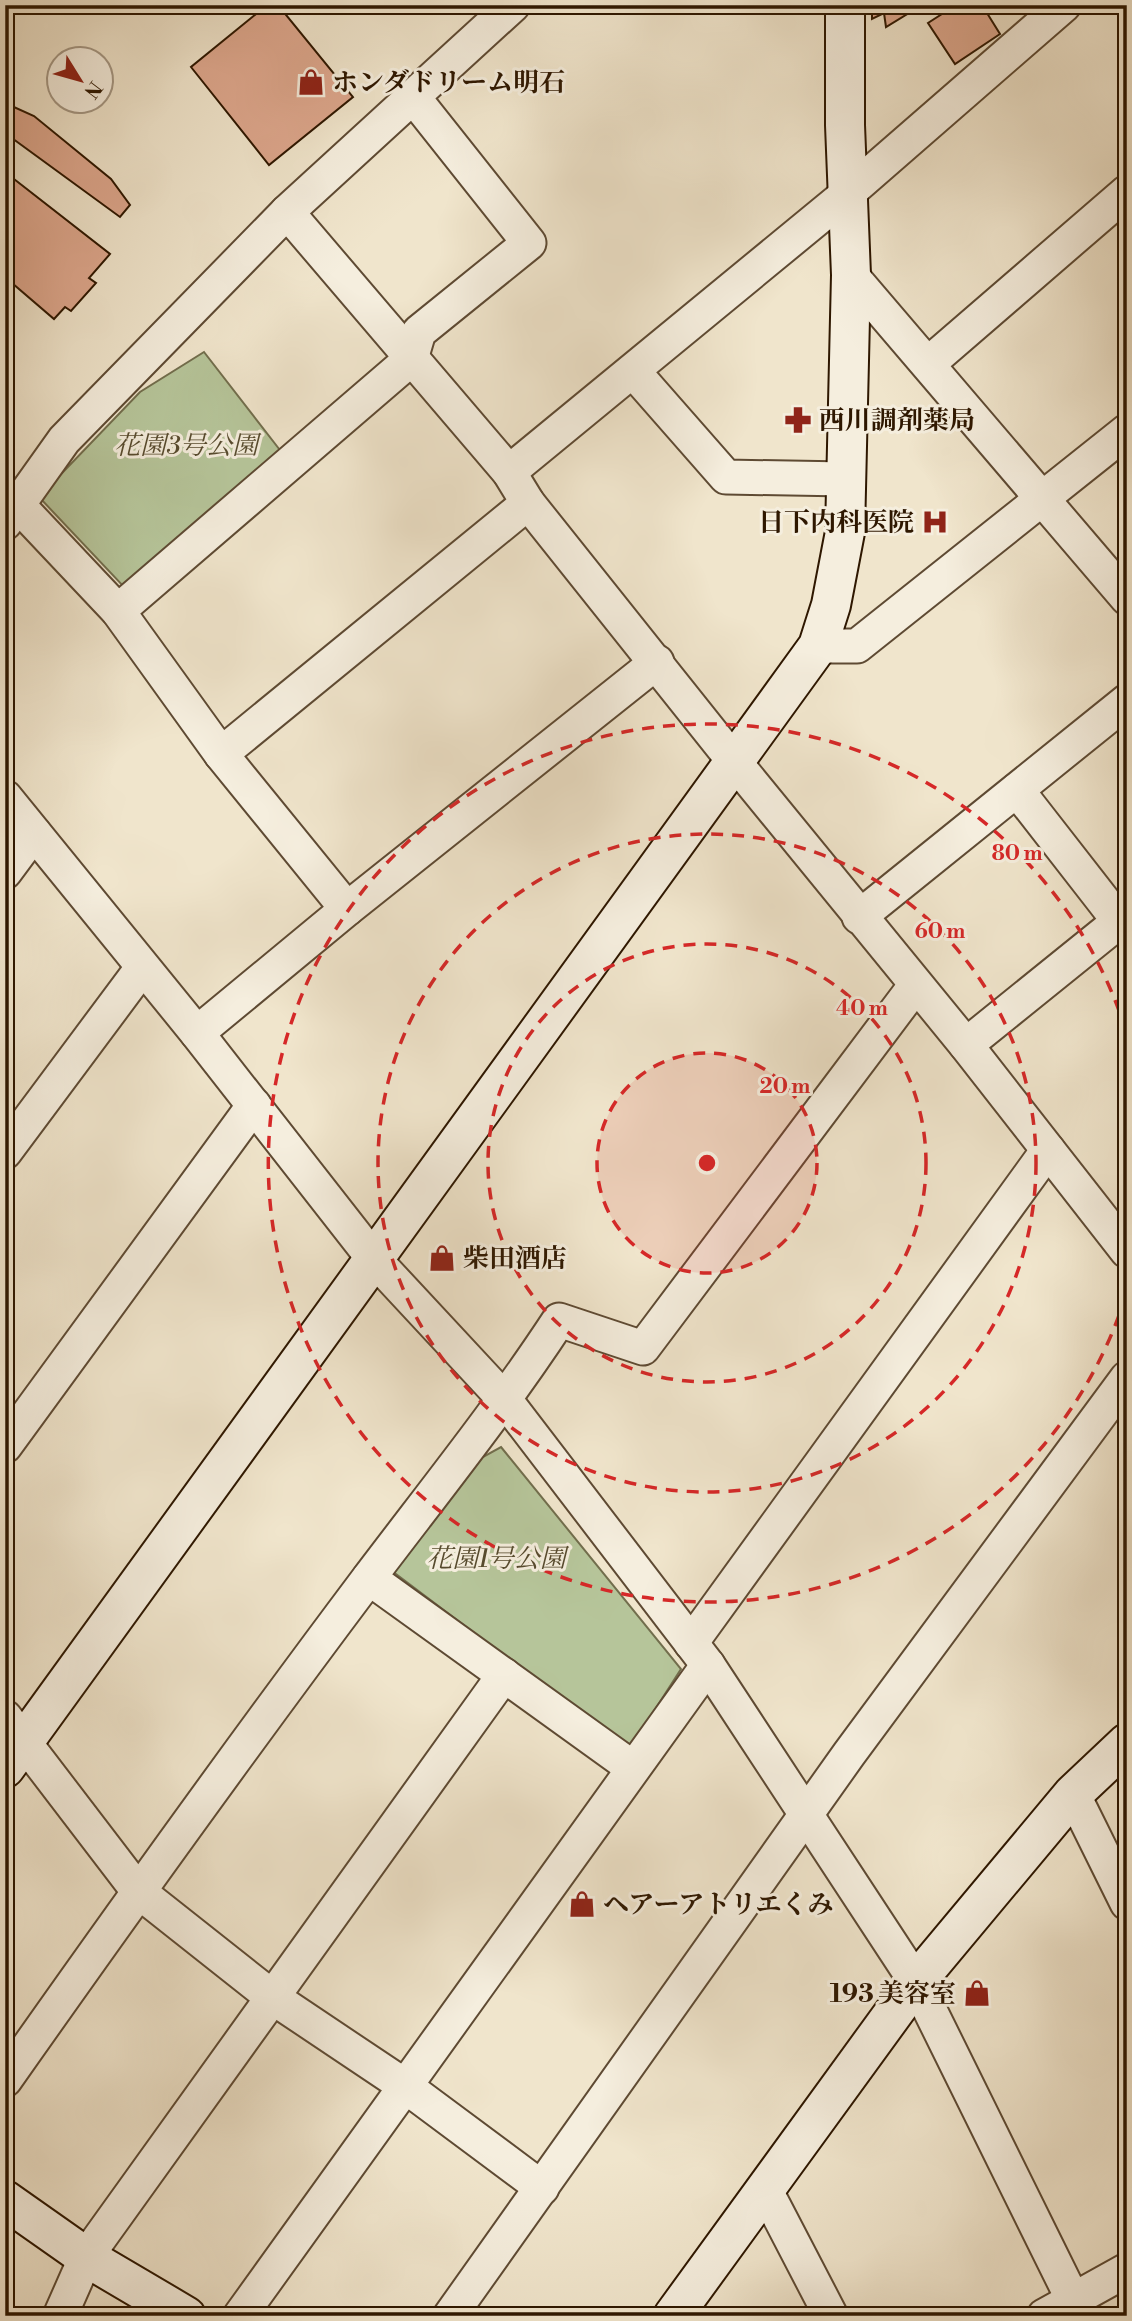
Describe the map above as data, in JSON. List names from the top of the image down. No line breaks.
{"parks":["花園3号公園","花園1号公園"],"places":{"shop":["ホンダドリーム明石","柴田酒店","ヘアーアトリエくみ","193 美容室"],"pharmacy":["西川調剤薬局"],"hospital":["日下内科医院"]},"north":"bottom right","rings":["80 m","60 m","40 m","20 m"]}
